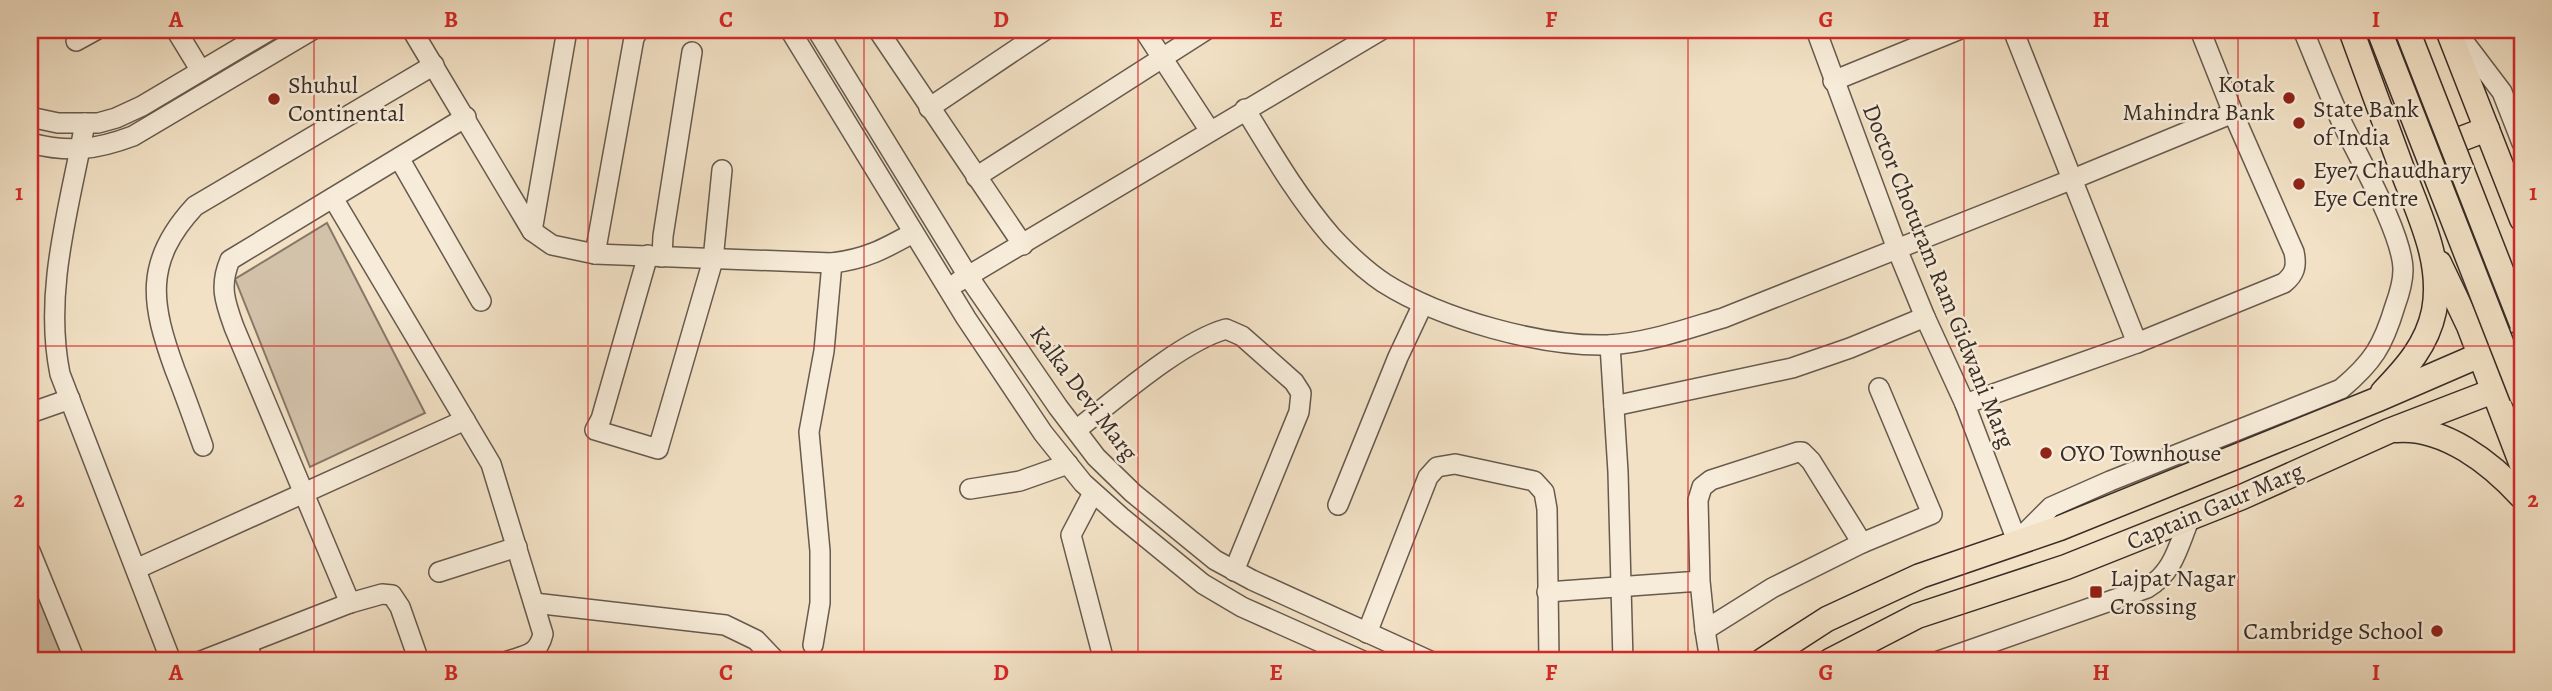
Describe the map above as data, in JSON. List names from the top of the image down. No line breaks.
{"streets":{"main road":["Captain Gaur Marg"],"street":["Doctor Choturam Ram Gidwani Marg","Kalka Devi Marg"]},"places":{"other":["Kotak Mahindra Bank","Shuhul Continental","State Bank of India","Eye7 Chaudhary Eye Centre","OYO Townhouse","Cambridge School"],"transit":["Lajpat Nagar Crossing"]},"grid":{"columns":["A","B","C","D","E","F","G","H","I"],"rows":["1","2"]}}
